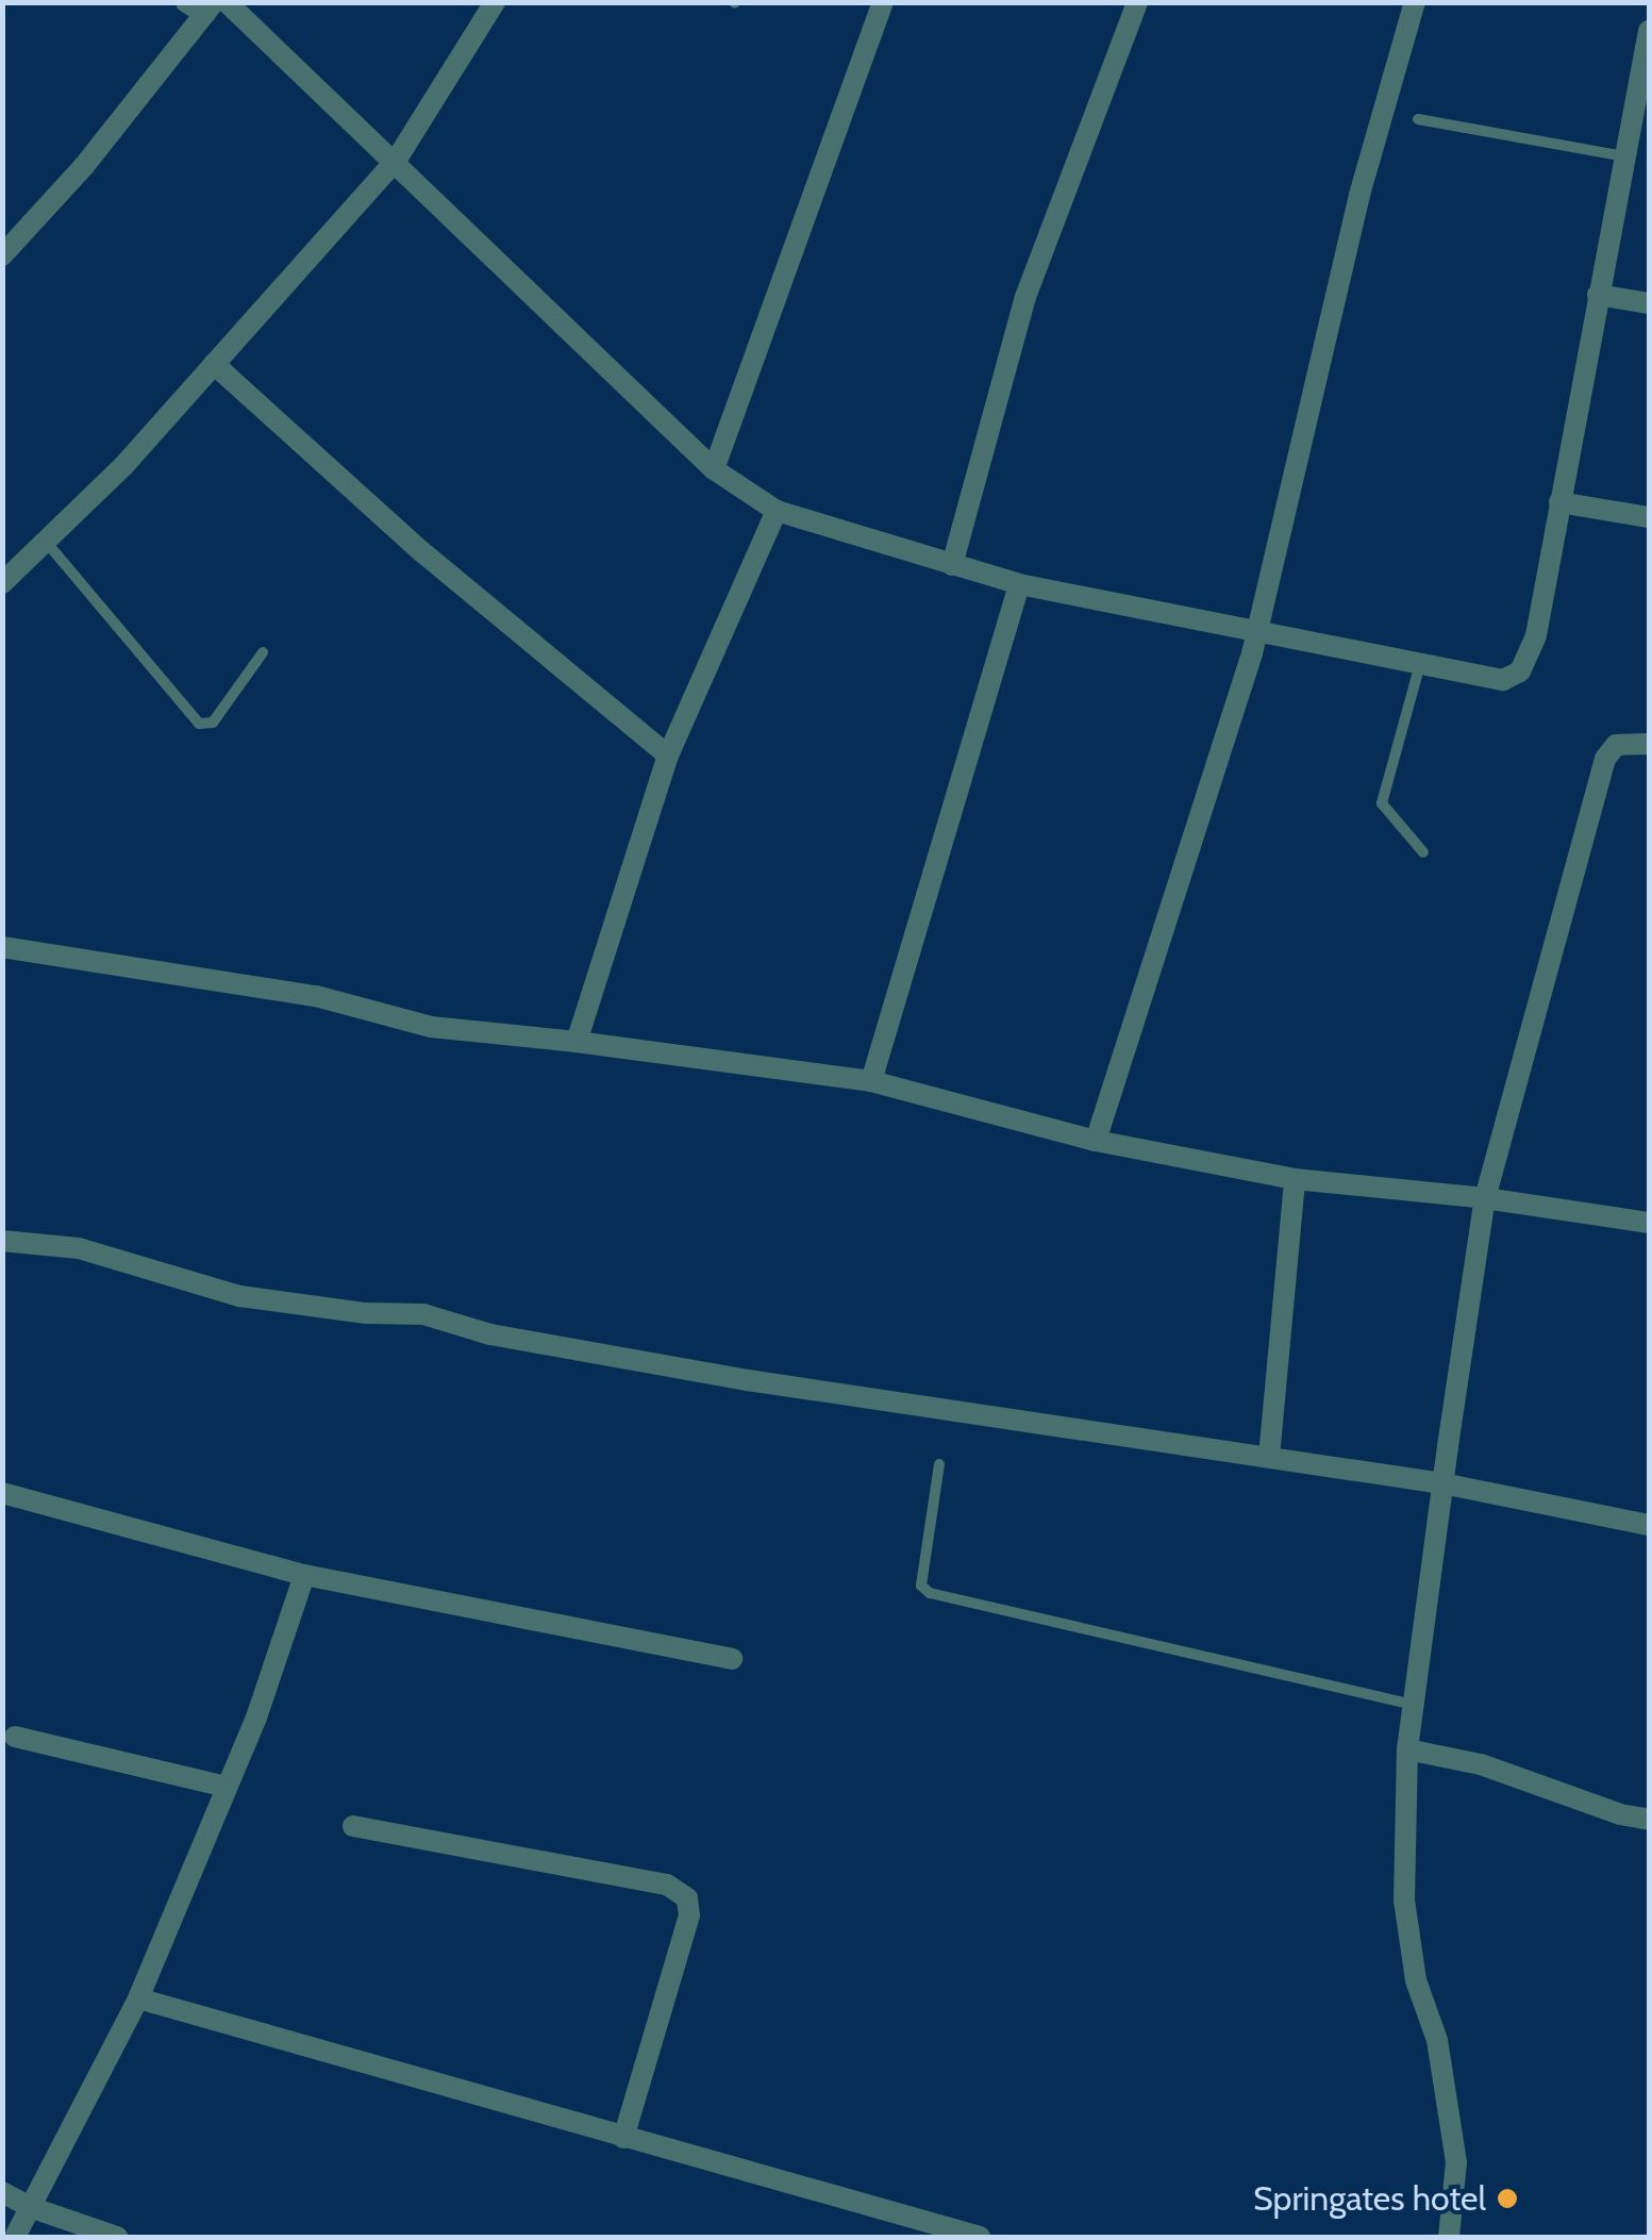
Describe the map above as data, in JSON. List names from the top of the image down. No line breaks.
{"places":["Springates hotel"]}
